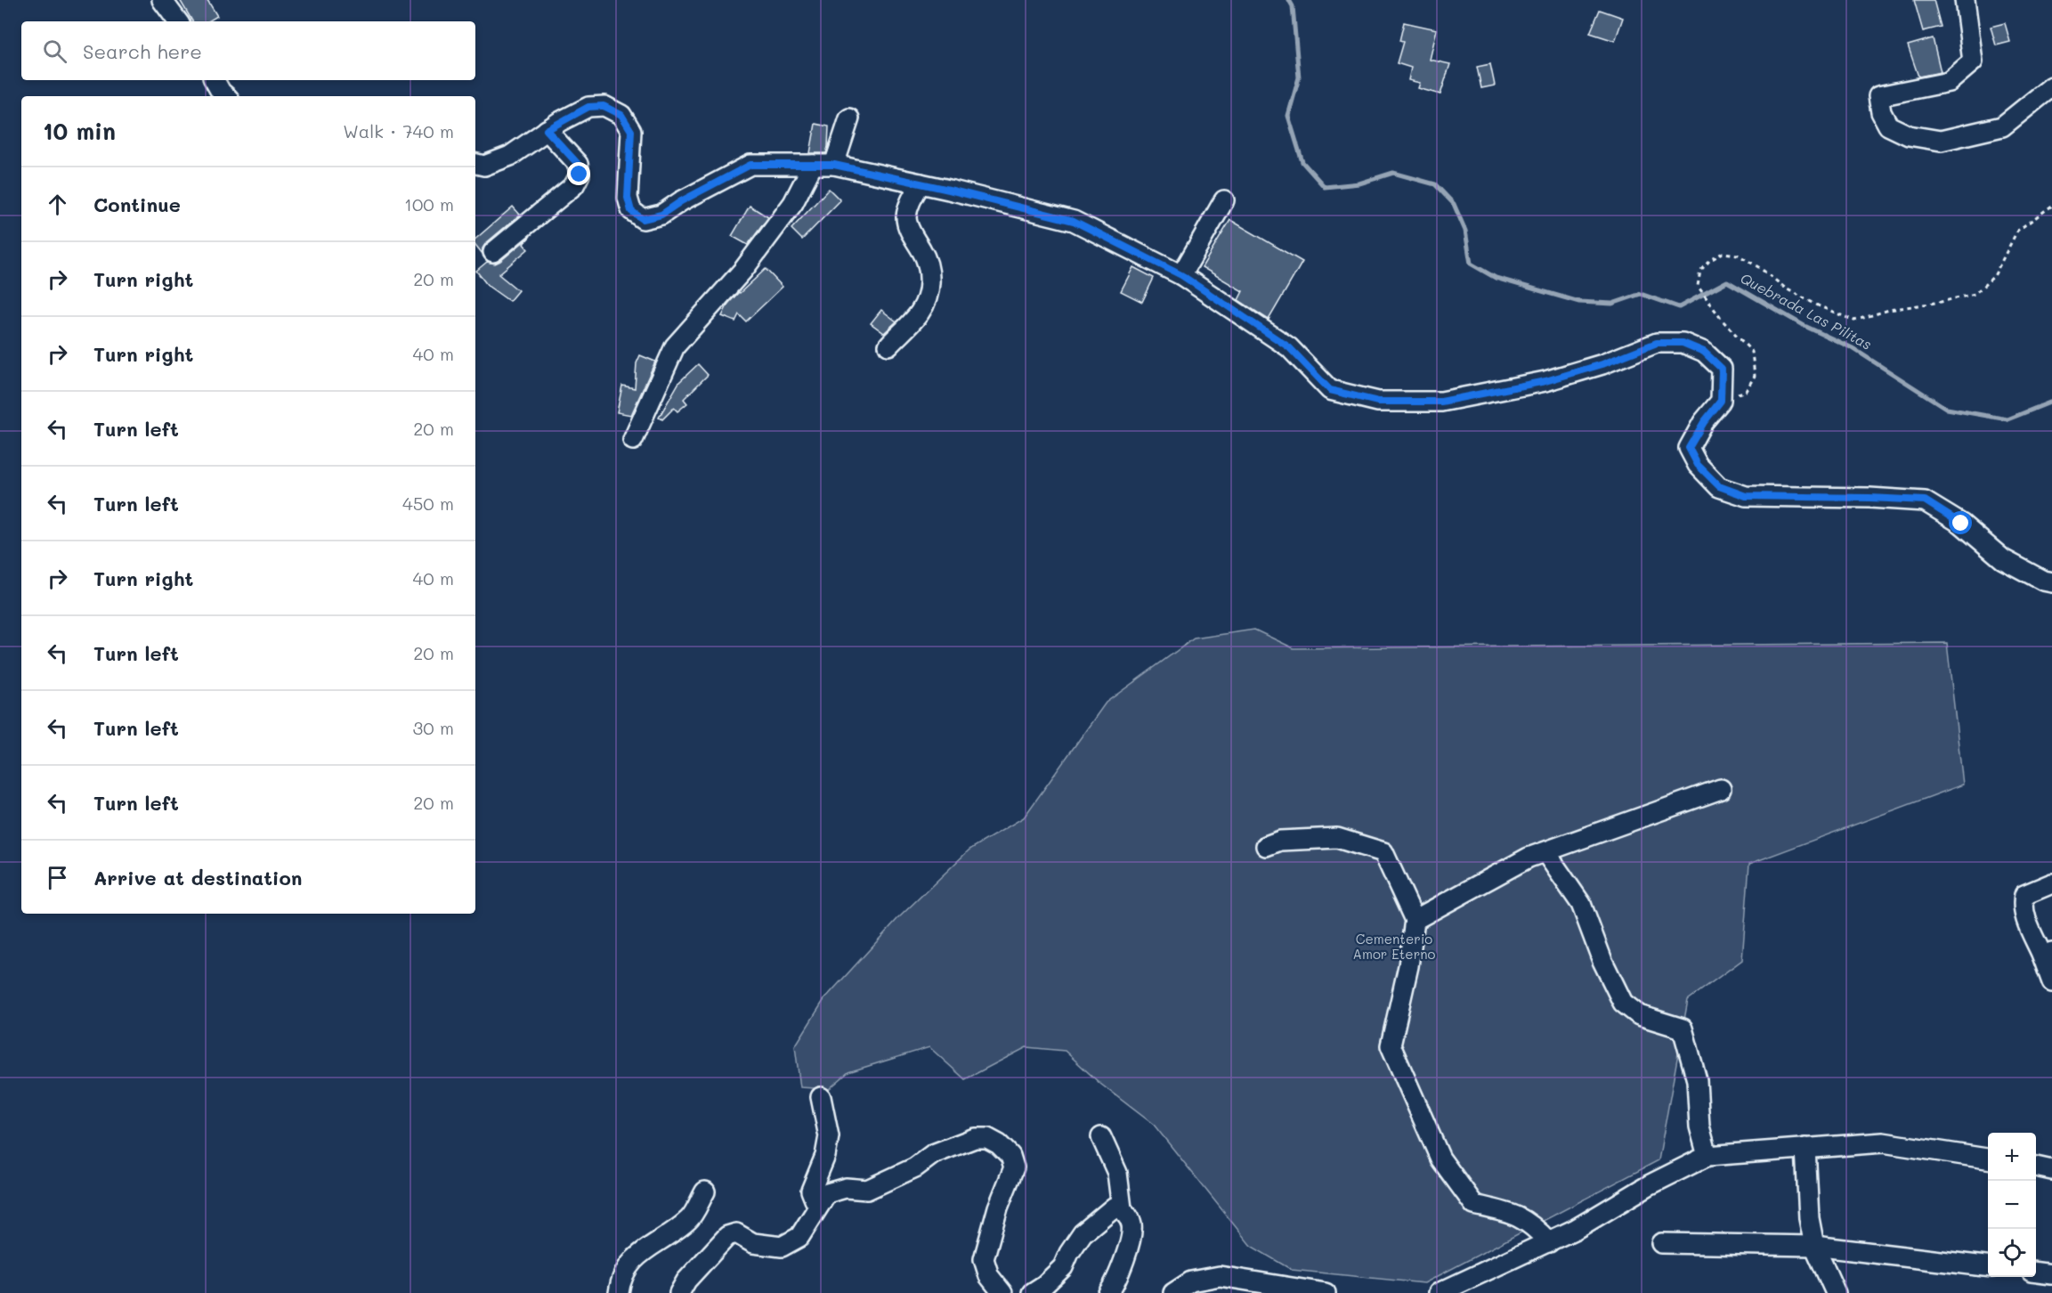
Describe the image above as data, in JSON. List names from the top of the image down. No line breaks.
{"water":["Quebrada Las Pilitas"],"parks":["Cementerio Amor Eterno"],"page":{"search":"Search here","heading":["10 min","Walk · 740 m"],"list":[["Continue","100 m"],["Turn right","20 m"],["Turn right","40 m"],["Turn left","20 m"],["Turn left","450 m"],["Turn right","40 m"],["Turn left","20 m"],["Turn left","30 m"],["Turn left","20 m"],"Arrive at destination"],"map_buttons":["+","−"]}}
